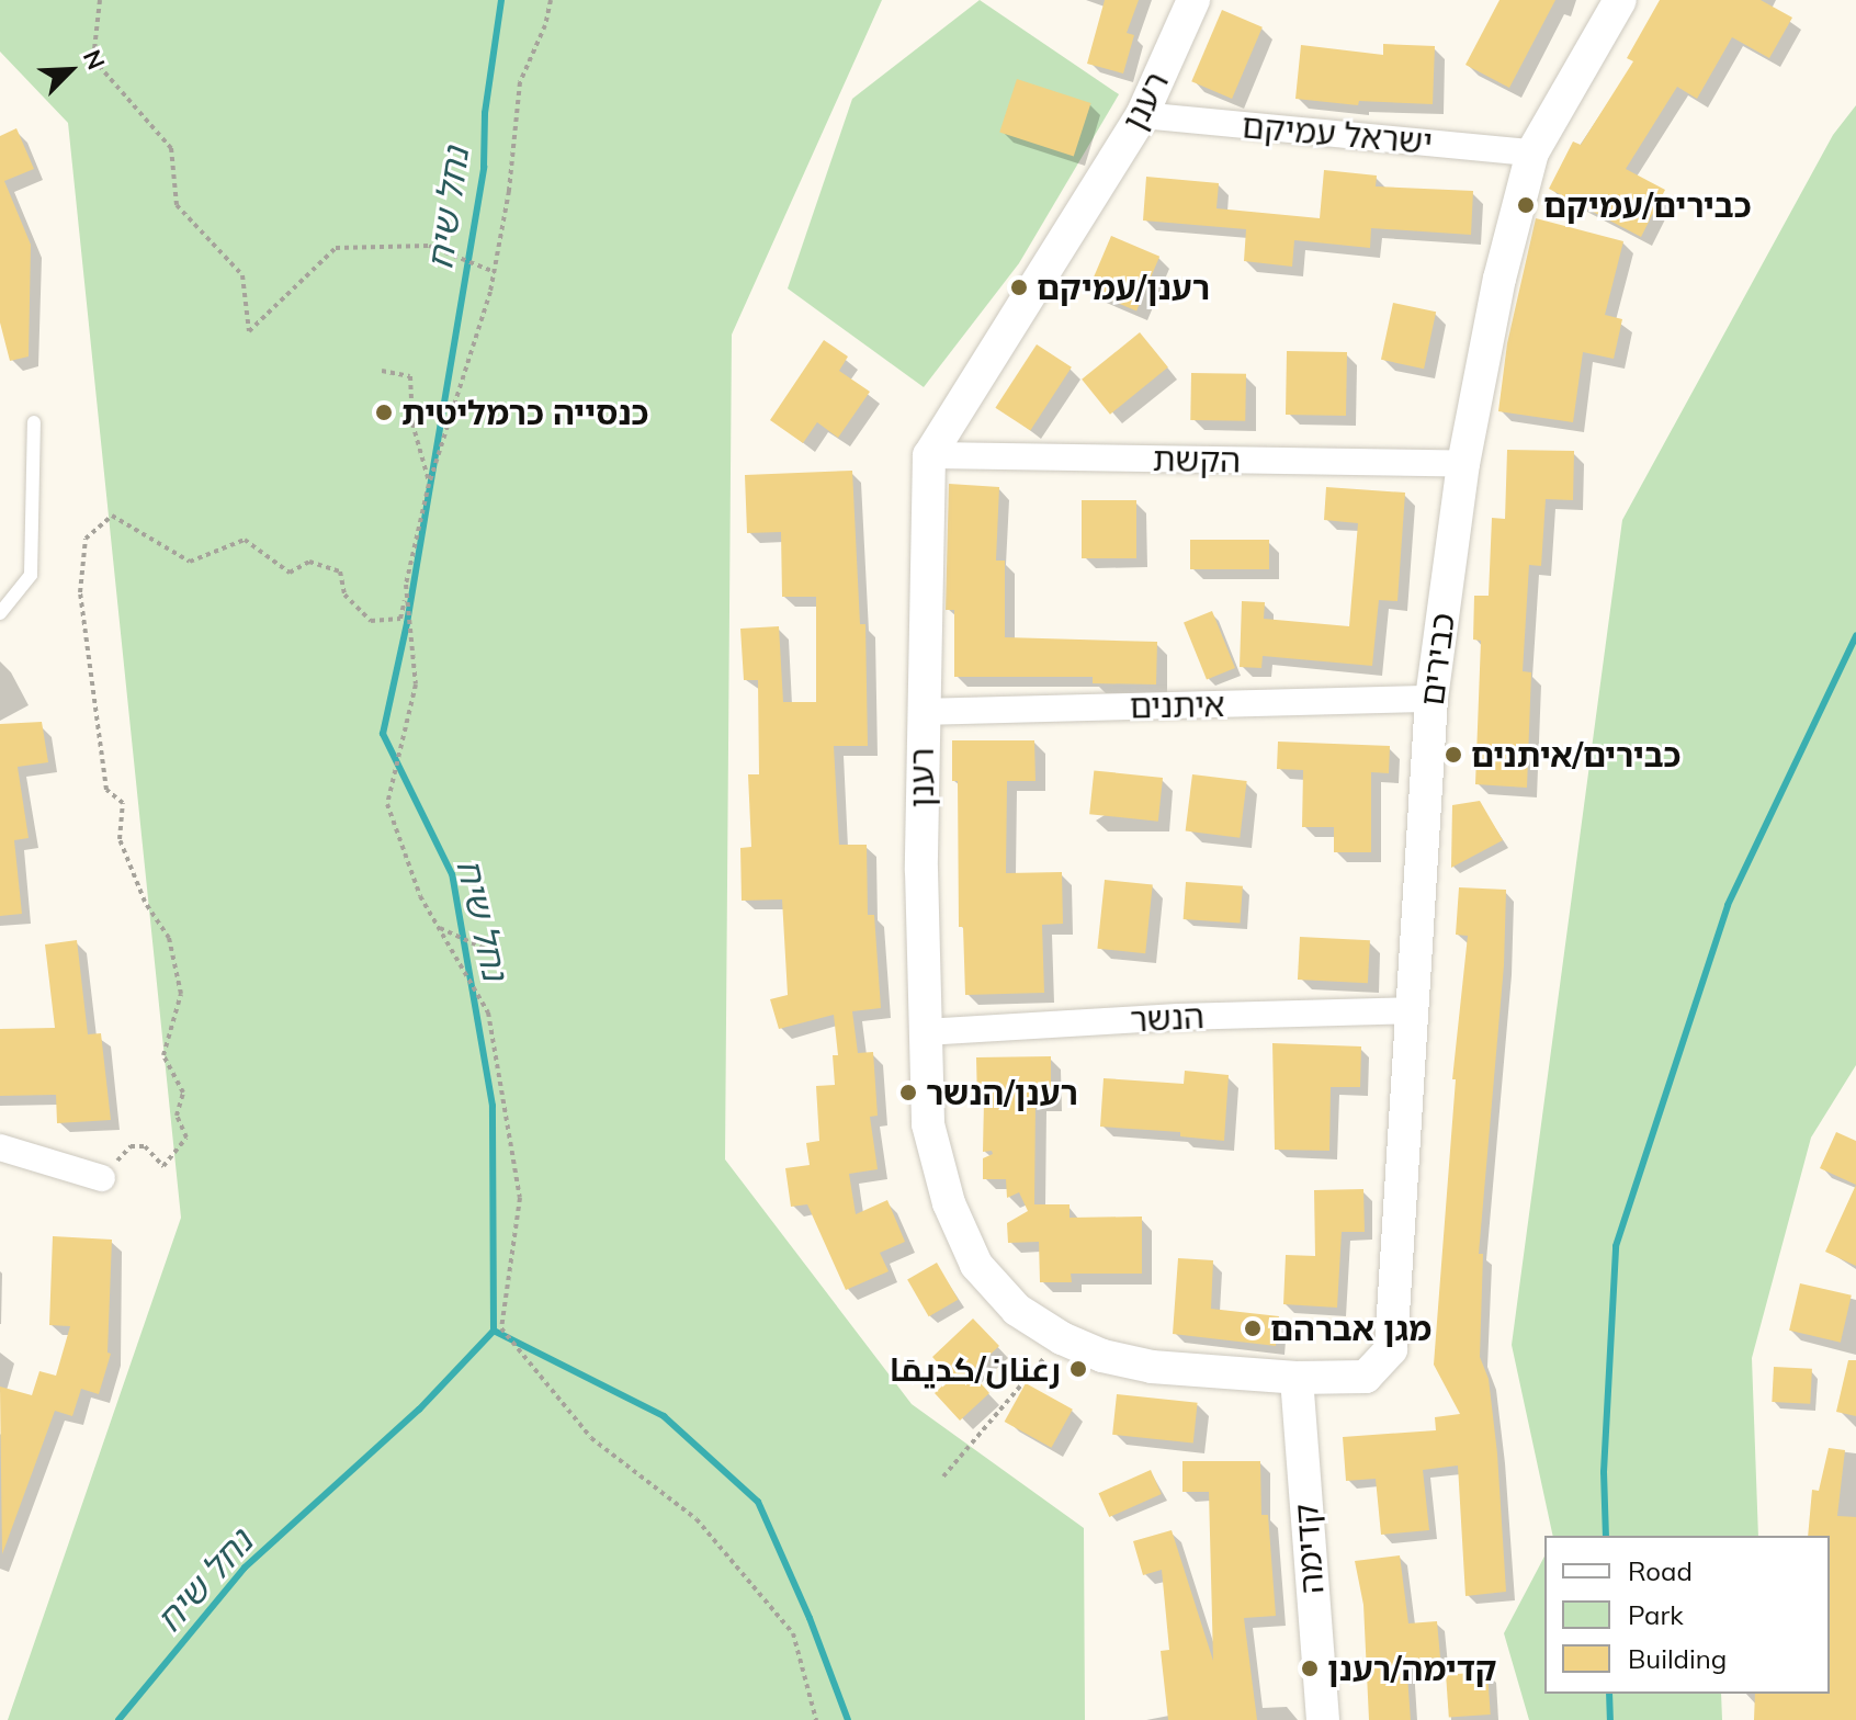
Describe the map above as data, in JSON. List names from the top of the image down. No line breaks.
{"streets":{"street":["רענן","ישראל עמיקם","הקשת","כבירים","איתנים","הנשר","קדימה"]},"crossings":[["רענן","ישראל עמיקם"],["רענן","הקשת"],["רענן","כבירים"],["רענן","איתנים"],["רענן","הנשר"],["רענן","קדימה"],["ישראל עמיקם","כבירים"],["הקשת","כבירים"],["כבירים","איתנים"],["כבירים","הנשר"],["כבירים","קדימה"]],"water":["נחל שיח"],"places":["כבירים/עמיקם","רענן/עמיקם","כנסייה כרמליטית","כבירים/איתנים","רענן/הנשר","מגן אברהם","رعنان/كديمَا","קדימה/רענן"],"legend":["Road","Park","Building"],"north":"top right"}
